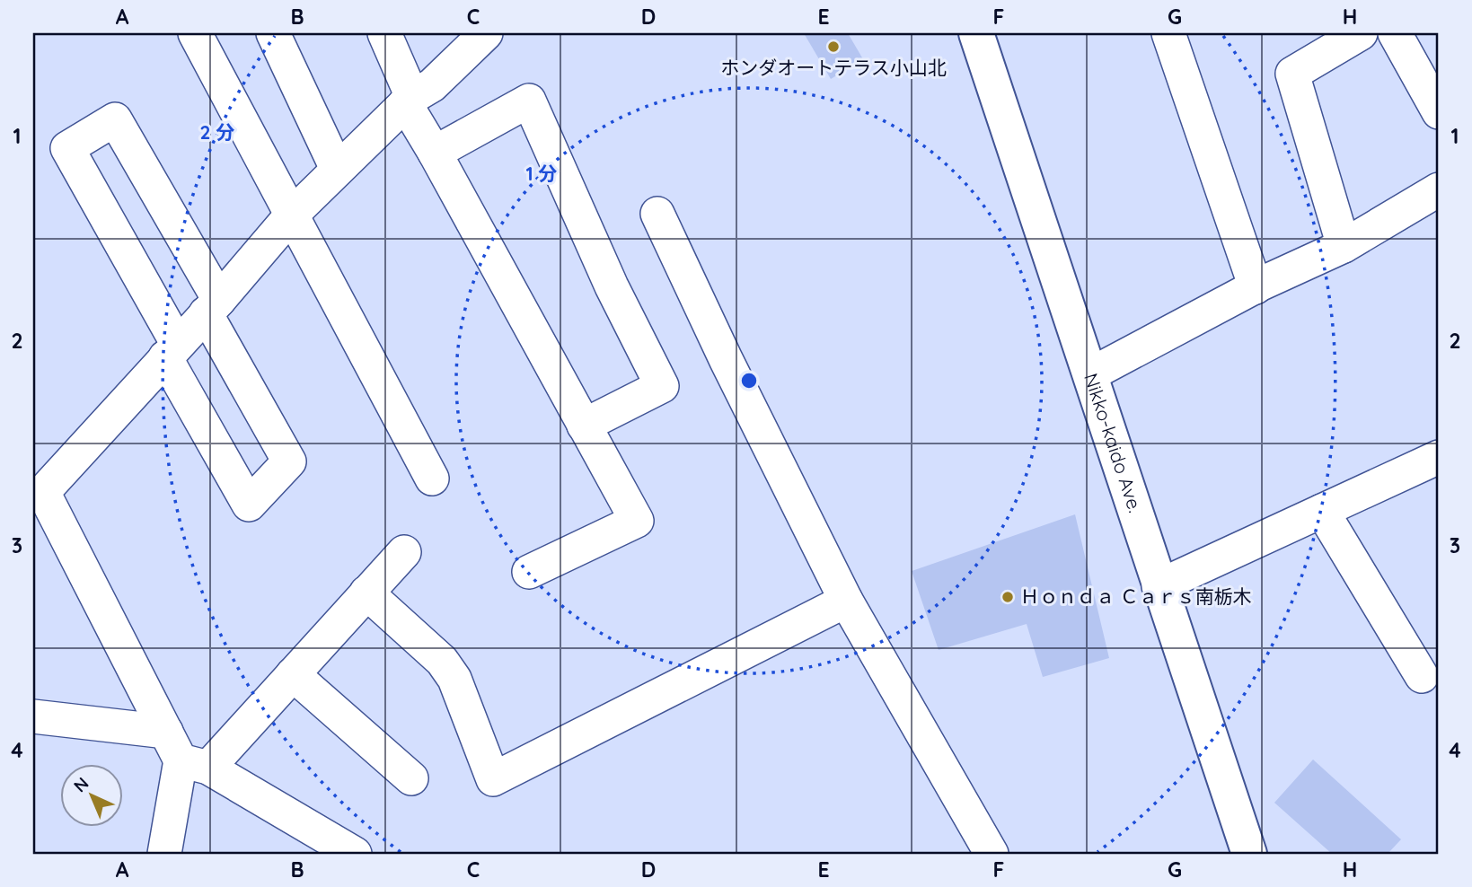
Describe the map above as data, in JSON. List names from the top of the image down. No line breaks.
{"streets":{"highway":["Nikko-kaido Ave."]},"places":["ホンダオートテラス小山北","Ｈｏｎｄａ Ｃａｒｓ南栃木"],"north":"top left","grid":{"columns":["A","B","C","D","E","F","G","H"],"rows":["1","2","3","4"]},"rings":["2 分","1 分"]}
